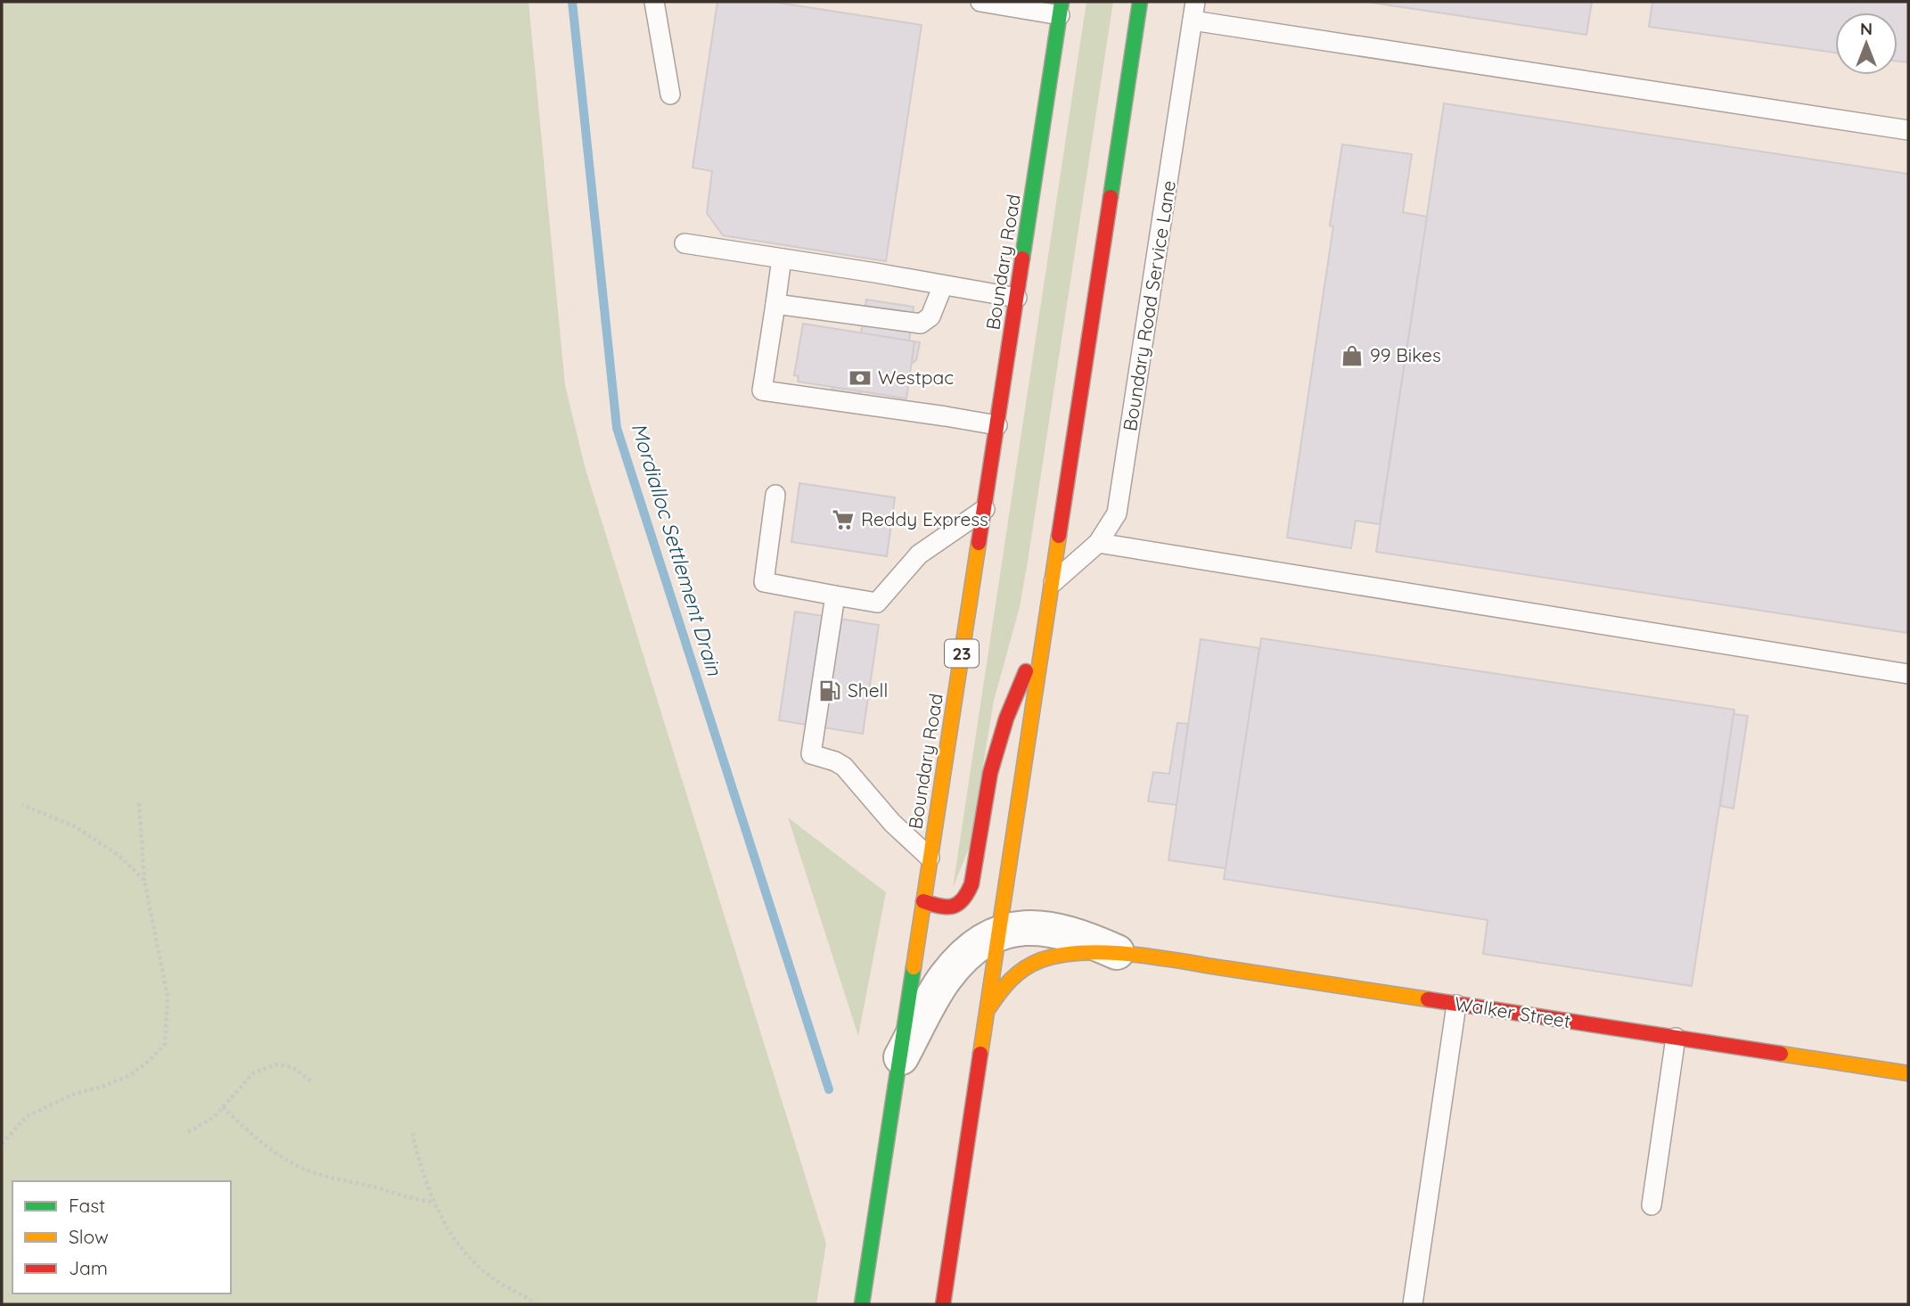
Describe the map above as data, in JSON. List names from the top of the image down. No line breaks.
{"streets":{"main road":["Boundary Road","23","Walker Street"],"lane":["Boundary Road Service Lane"]},"crossings":[["Boundary Road","Walker Street"]],"water":["Mordialloc Settlement Drain"],"places":{"shop":["99 Bikes"],"bank":["Westpac"],"supermarket":["Reddy Express"],"fuel station":["Shell"]},"legend":["Fast","Slow","Jam"],"north":"top"}
